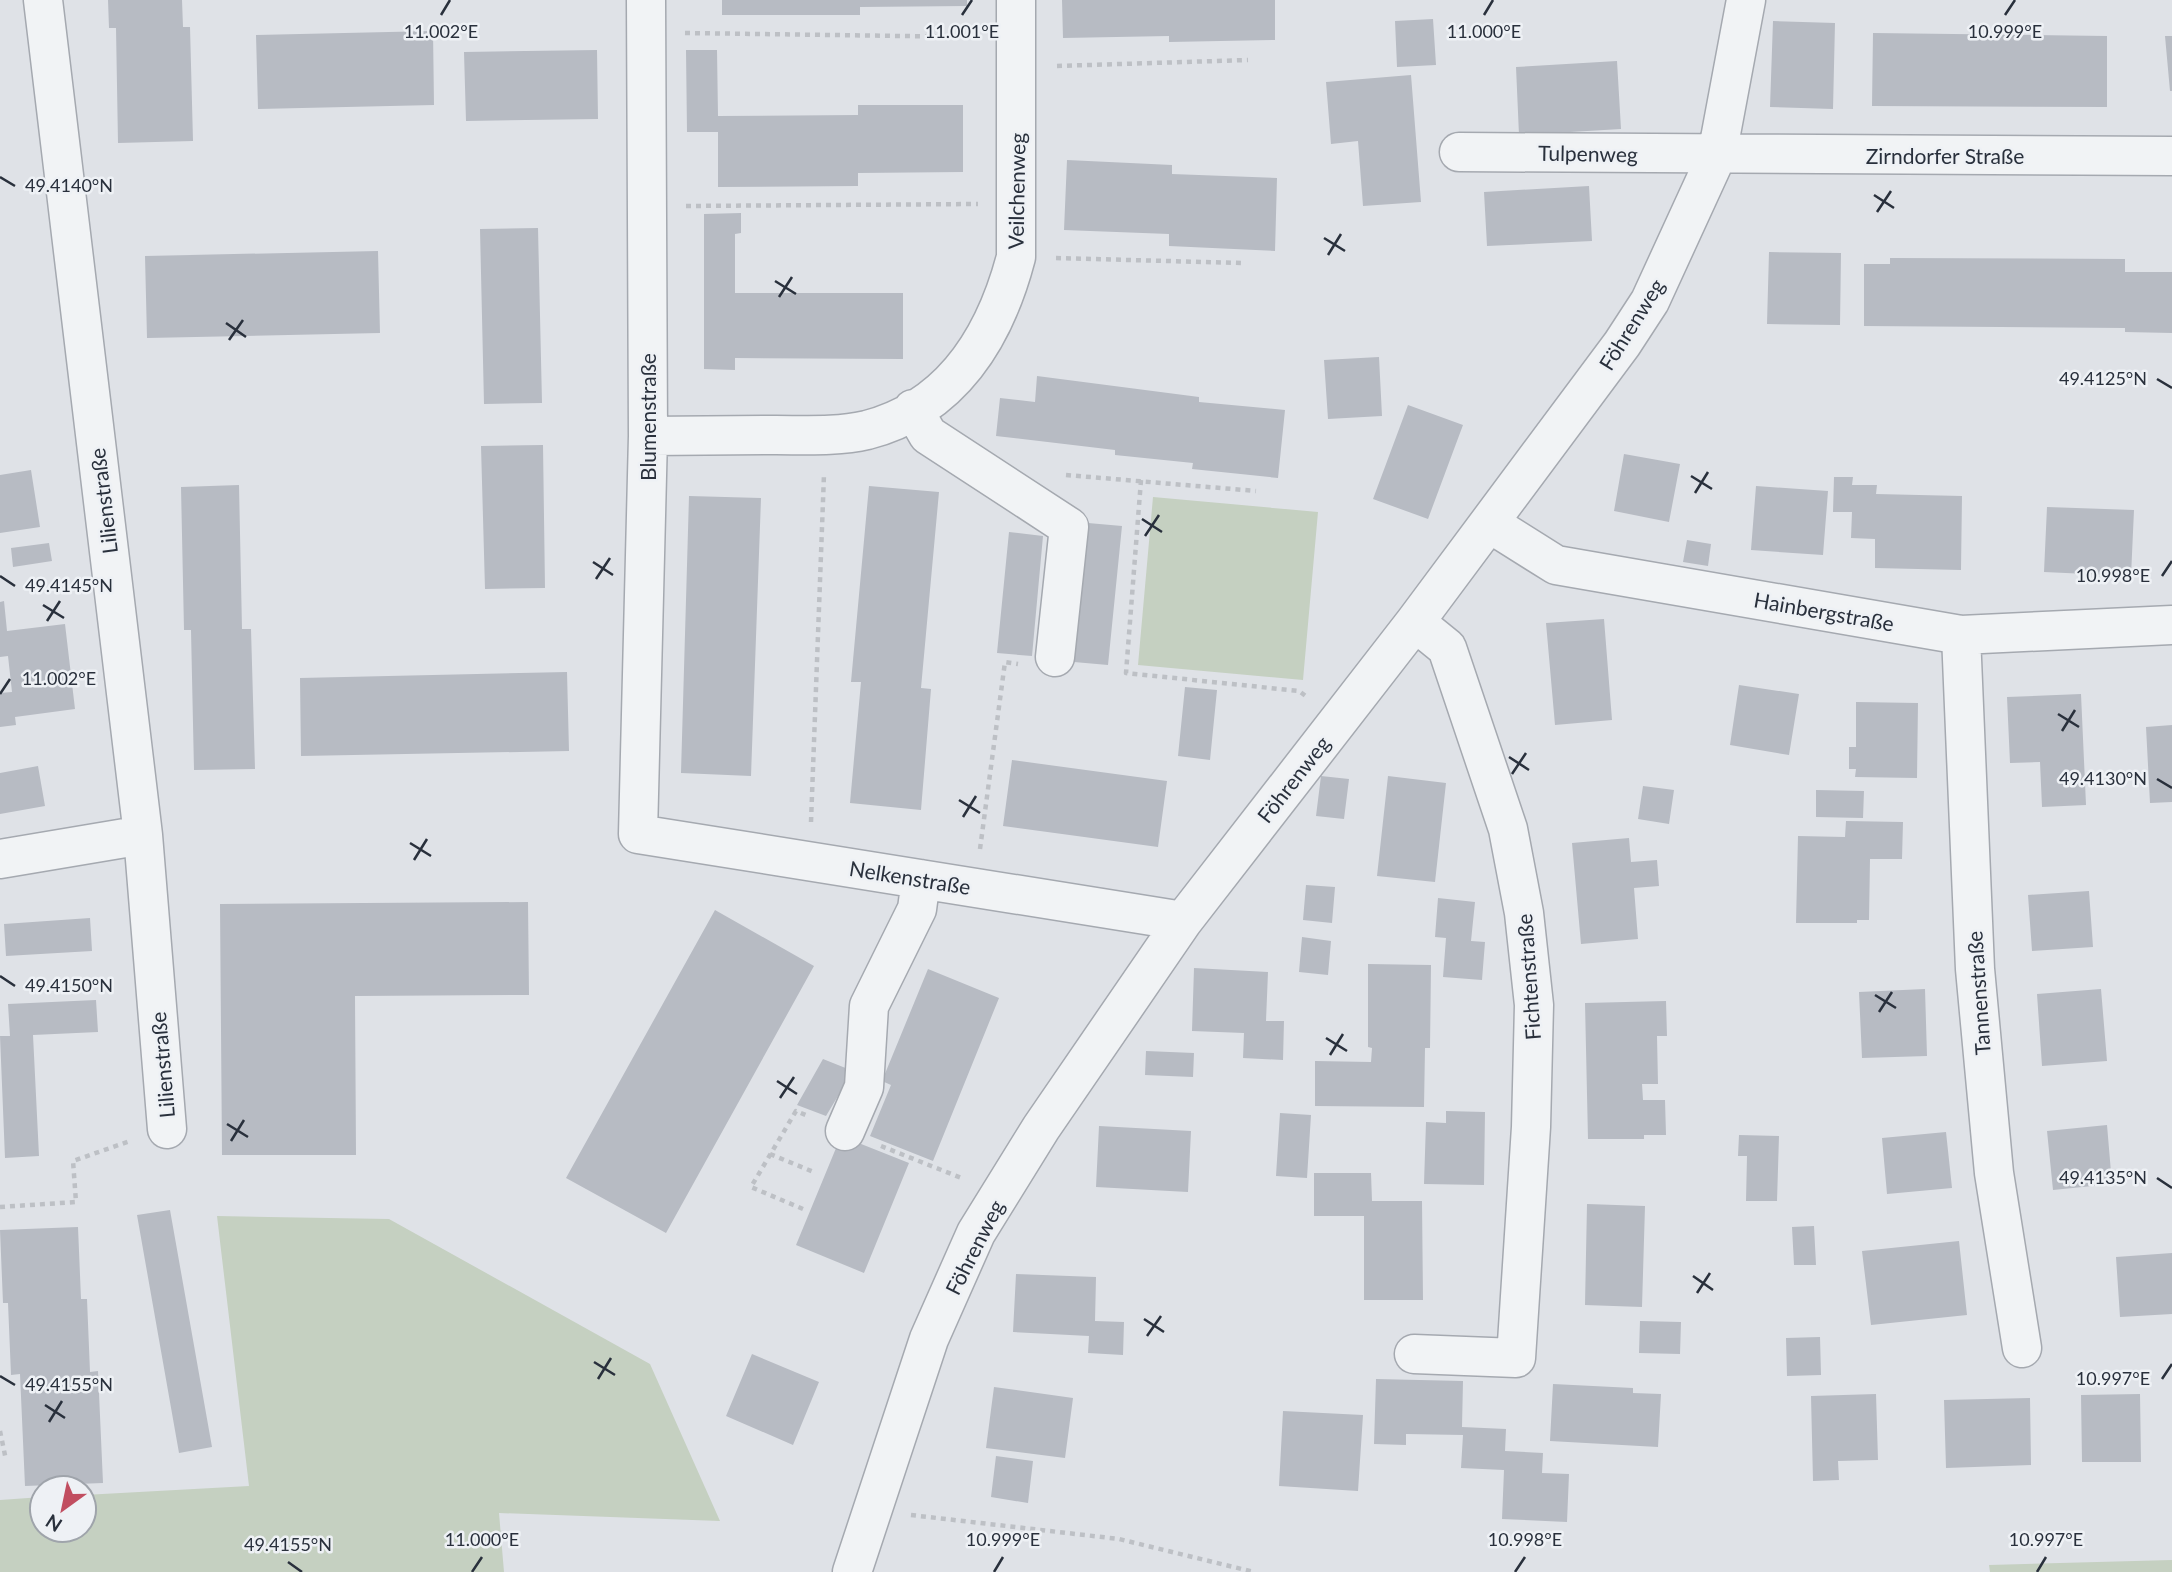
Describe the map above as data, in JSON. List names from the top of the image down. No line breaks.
{"streets":{"street":["Tulpenweg","Zirndorfer Straße","Veilchenweg","Föhrenweg","Blumenstraße","Lilienstraße","Hainbergstraße","Nelkenstraße","Fichtenstraße","Tannenstraße"]},"crossings":[["Tulpenweg","Zirndorfer Straße"],["Tulpenweg","Föhrenweg"],["Zirndorfer Straße","Föhrenweg"],["Veilchenweg","Blumenstraße"],["Föhrenweg","Hainbergstraße"],["Föhrenweg","Nelkenstraße"],["Föhrenweg","Fichtenstraße"],["Blumenstraße","Nelkenstraße"],["Hainbergstraße","Tannenstraße"]],"north":"bottom left","coordinates":["11.002°E","11.001°E","11.000°E","10.999°E","49.4140°N","49.4125°N","10.998°E","49.4145°N","49.4130°N","49.4150°N","49.4135°N","10.997°E","49.4155°N"]}
